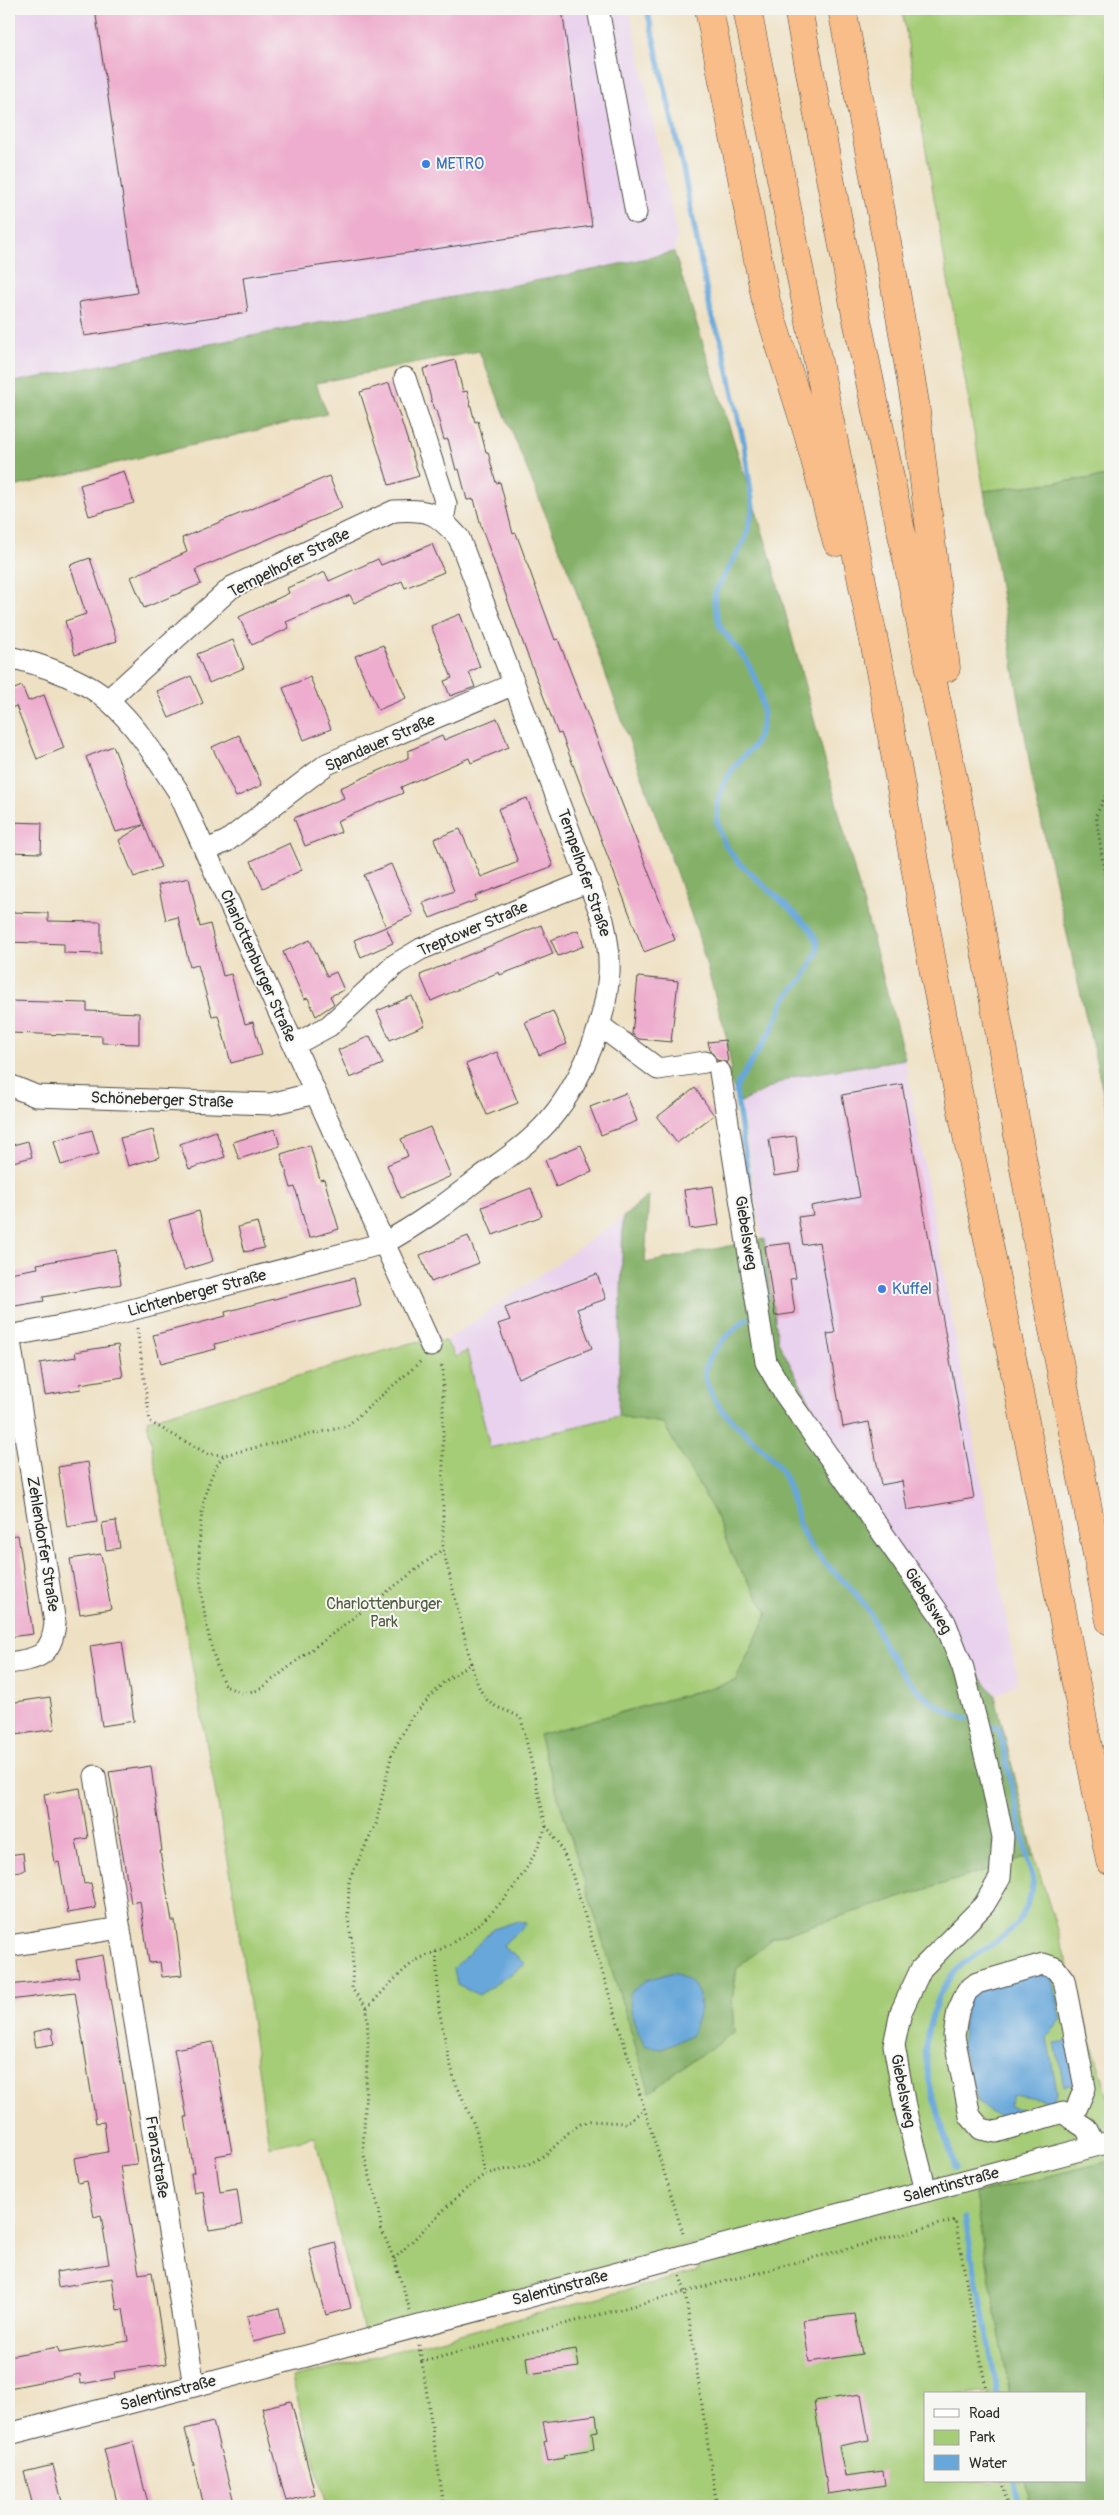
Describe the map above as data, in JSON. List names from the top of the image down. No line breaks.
{"streets":{"street":["Tempelhofer Straße","Spandauer Straße","Treptower Straße","Charlottenburger Straße","Schöneberger Straße","Giebelsweg","Lichtenberger Straße","Zehlendorfer Straße","Franzstraße","Salentinstraße"]},"crossings":[["Tempelhofer Straße","Spandauer Straße"],["Tempelhofer Straße","Treptower Straße"],["Tempelhofer Straße","Charlottenburger Straße"],["Tempelhofer Straße","Giebelsweg"],["Tempelhofer Straße","Lichtenberger Straße"],["Spandauer Straße","Charlottenburger Straße"],["Treptower Straße","Charlottenburger Straße"],["Charlottenburger Straße","Schöneberger Straße"],["Charlottenburger Straße","Lichtenberger Straße"],["Giebelsweg","Salentinstraße"],["Lichtenberger Straße","Zehlendorfer Straße"],["Franzstraße","Salentinstraße"]],"parks":["Charlottenburger Park"],"places":["METRO","Kuffel"],"legend":["Road","Park","Water"]}
